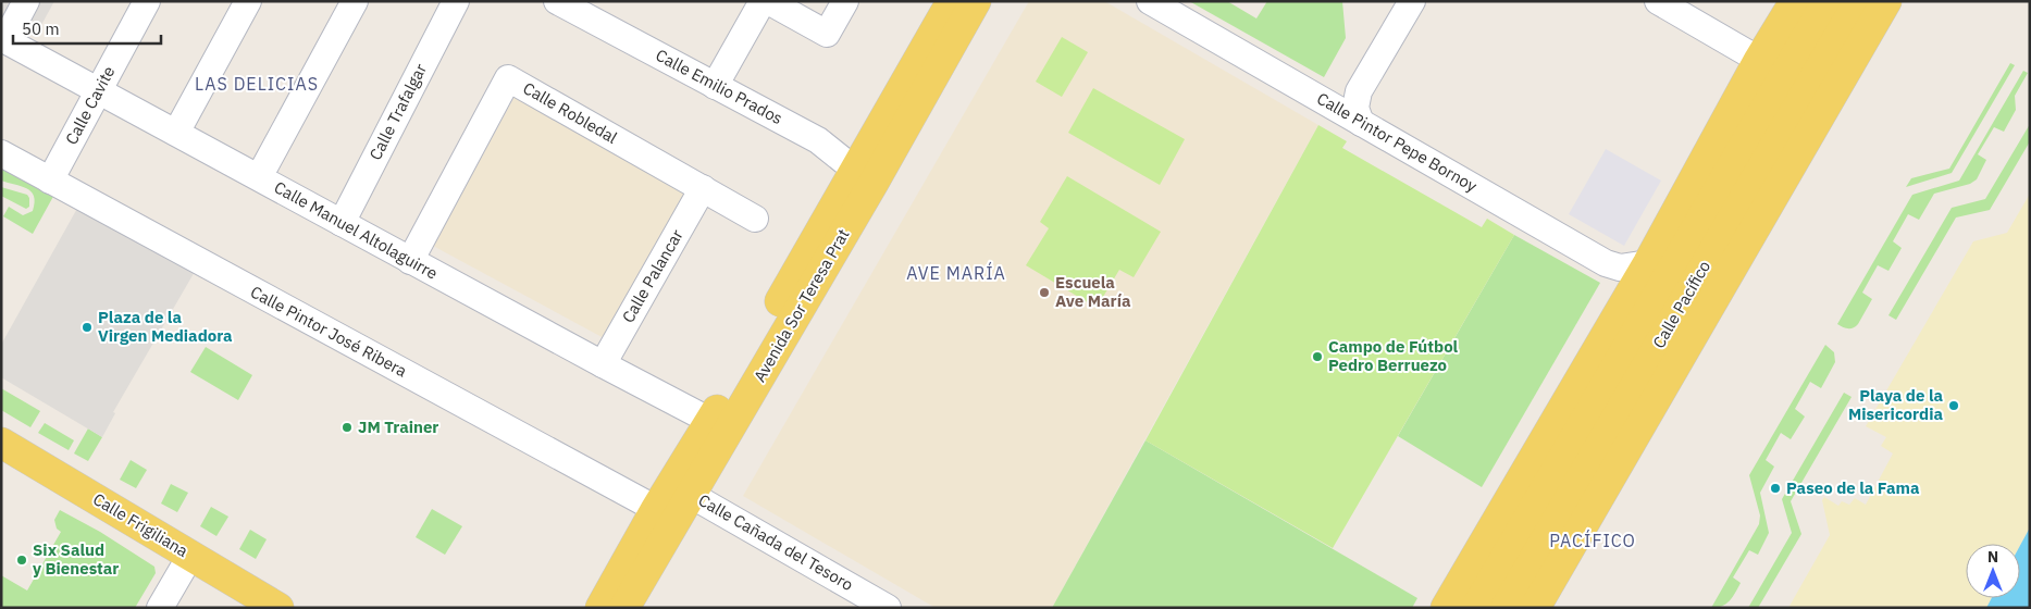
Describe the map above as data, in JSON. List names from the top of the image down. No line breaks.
{"streets":{"main road":["Calle Pacífico","Avenida Sor Teresa Prat","Calle Frigiliana"],"street":["Calle Emilio Prados","Calle Cavite","Calle Trafalgar","Calle Robledal","Calle Pintor Pepe Bornoy","Calle Manuel Altolaguirre","Calle Palancar","Calle Pintor José Ribera","Calle Cañada del Tesoro"]},"crossings":[["Calle Emilio Prados","Avenida Sor Teresa Prat"],["Calle Cavite","Calle Manuel Altolaguirre"],["Calle Cavite","Calle Pintor José Ribera"],["Calle Trafalgar","Calle Manuel Altolaguirre"],["Calle Robledal","Calle Manuel Altolaguirre"],["Calle Robledal","Calle Palancar"],["Calle Manuel Altolaguirre","Calle Palancar"],["Calle Manuel Altolaguirre","Avenida Sor Teresa Prat"],["Avenida Sor Teresa Prat","Calle Pintor José Ribera"],["Avenida Sor Teresa Prat","Calle Cañada del Tesoro"]],"districts":["LAS DELICIAS","AVE MARÍA","PACÍFICO"],"places":["Escuela Ave María","Plaza de la Virgen Mediadora","Campo de Fútbol Pedro Berruezo","Playa de la Misericordia","JM Trainer","Paseo de la Fama","Six Salud y Bienestar"],"scale_bar":"50 m","north":"top"}
